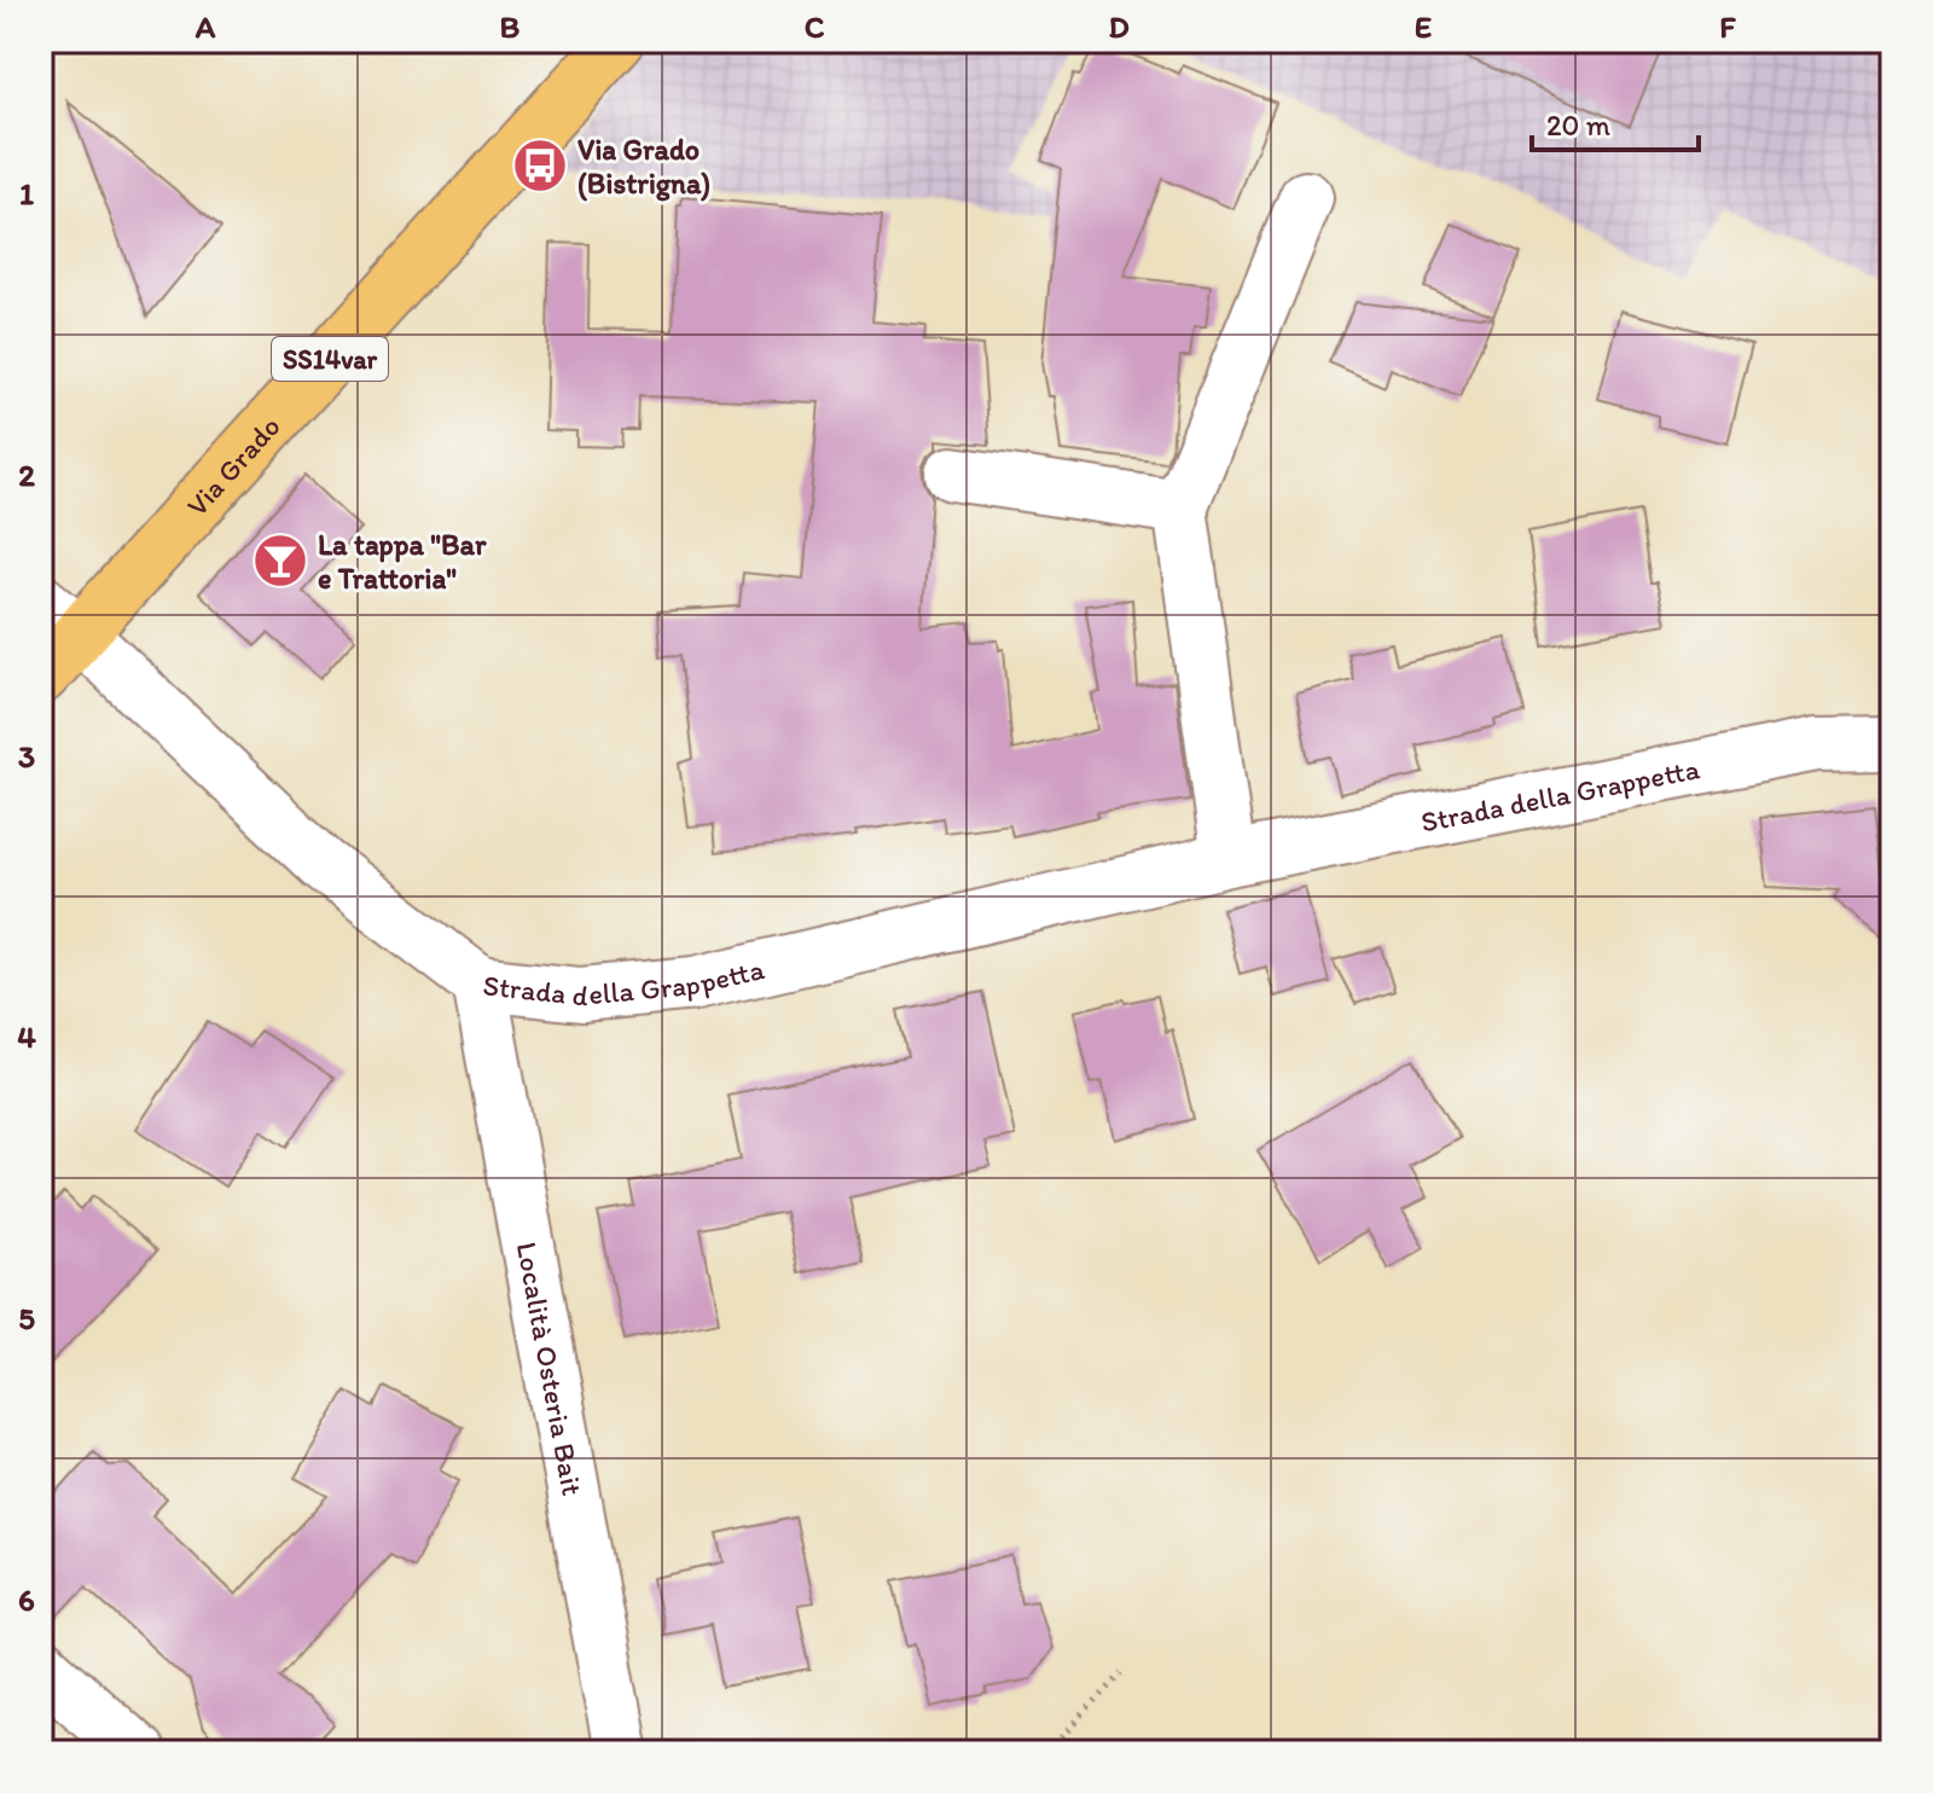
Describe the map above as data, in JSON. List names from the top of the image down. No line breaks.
{"streets":{"main road":["SS14var","Via Grado"],"street":["Strada della Grappetta","Località Osteria Bait"]},"crossings":[["Via Grado","Strada della Grappetta"],["Strada della Grappetta","Località Osteria Bait"]],"places":{"bus stop":["Via Grado (Bistrigna)"],"bar":["La tappa \"Bar e Trattoria\""]},"scale_bar":"20 m","grid":{"columns":["A","B","C","D","E","F"],"rows":["1","2","3","4","5","6"]}}
